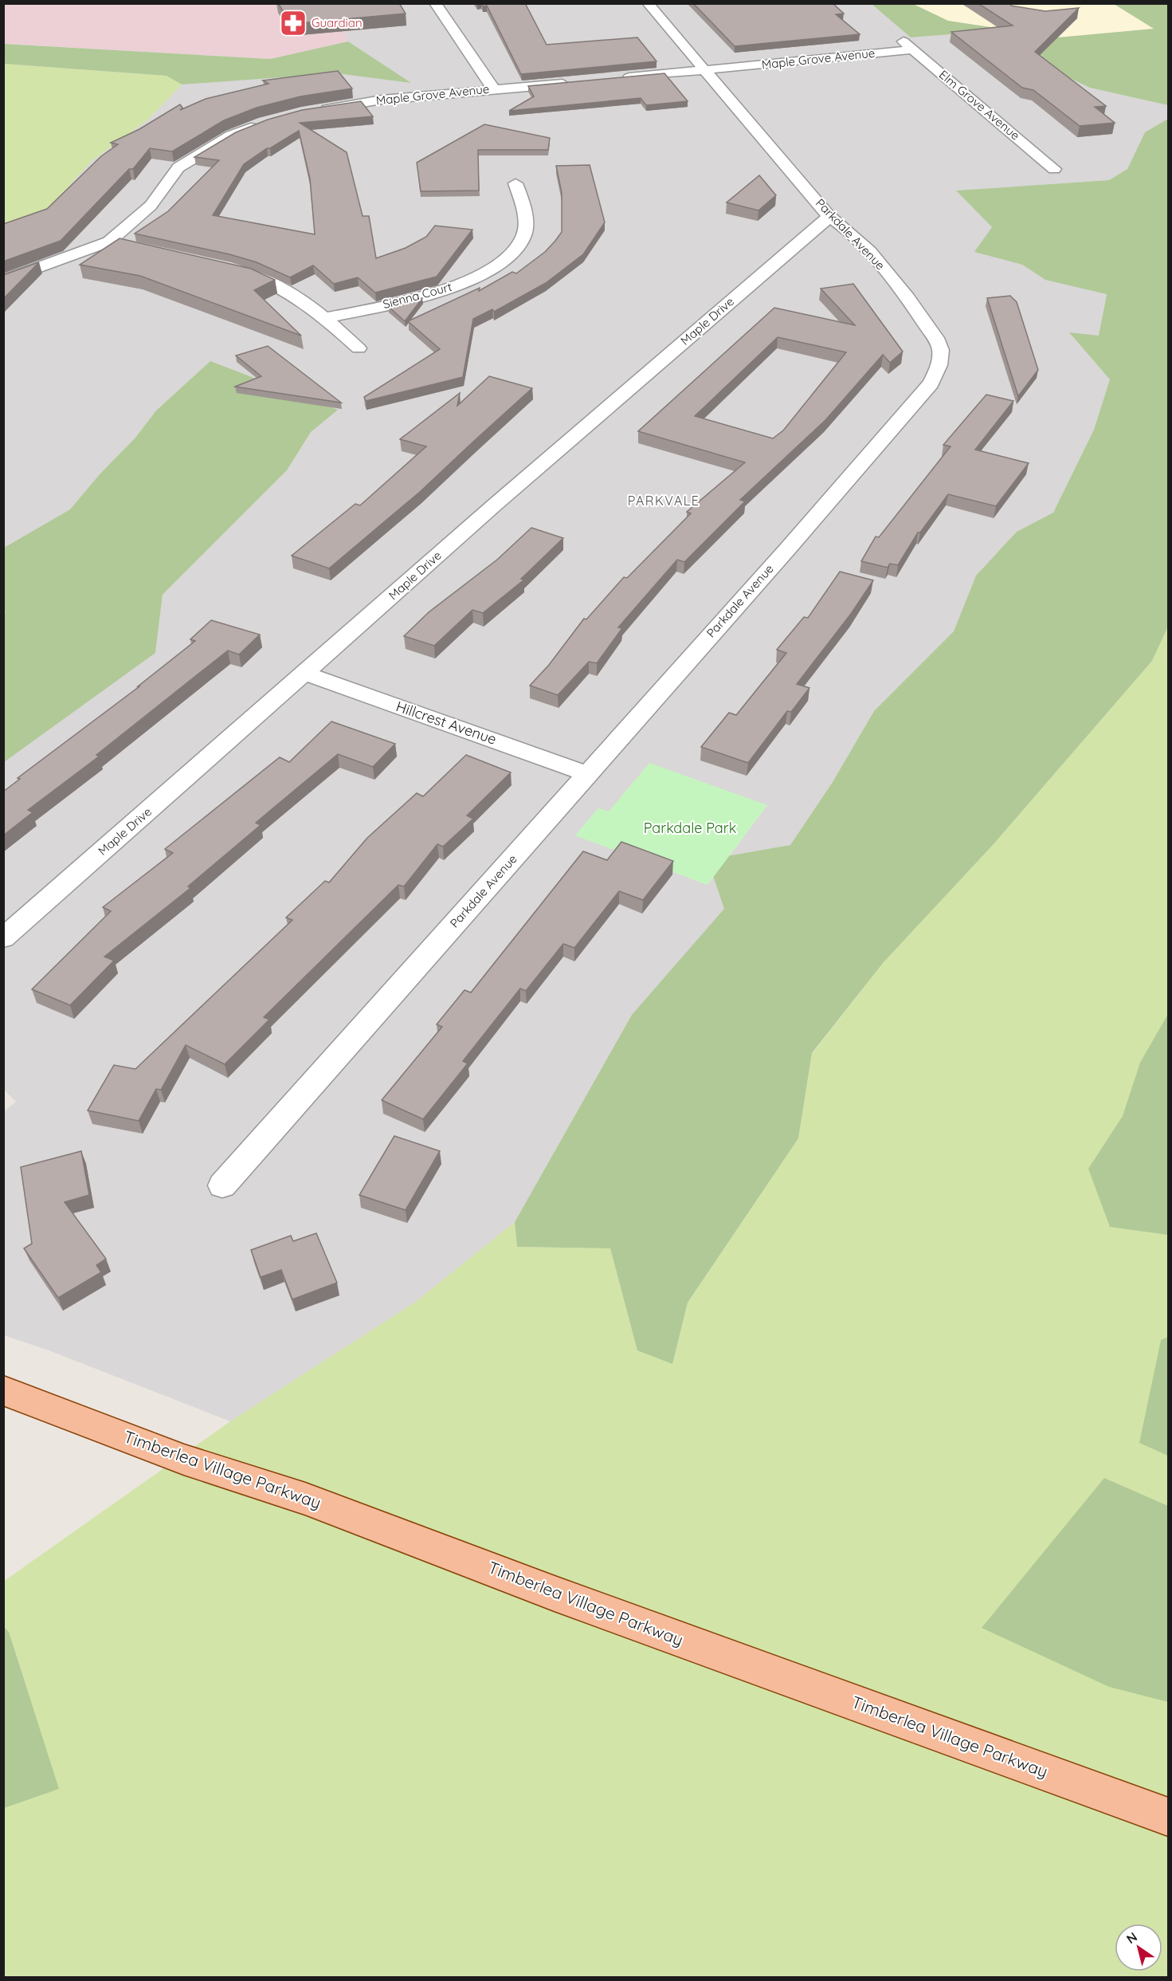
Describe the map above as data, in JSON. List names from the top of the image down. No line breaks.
{"streets":{"main road":["Timberlea Village Parkway"],"street":["Maple Grove Avenue","Elm Grove Avenue","Parkdale Avenue","Sienna Court","Maple Drive","Hillcrest Avenue"]},"crossings":[["Maple Grove Avenue","Elm Grove Avenue"],["Maple Grove Avenue","Parkdale Avenue"],["Parkdale Avenue","Maple Drive"],["Parkdale Avenue","Hillcrest Avenue"],["Maple Drive","Hillcrest Avenue"]],"districts":["PARKVALE"],"parks":["Parkdale Park"],"places":{"pharmacy":["Guardian"]},"north":"top left"}
